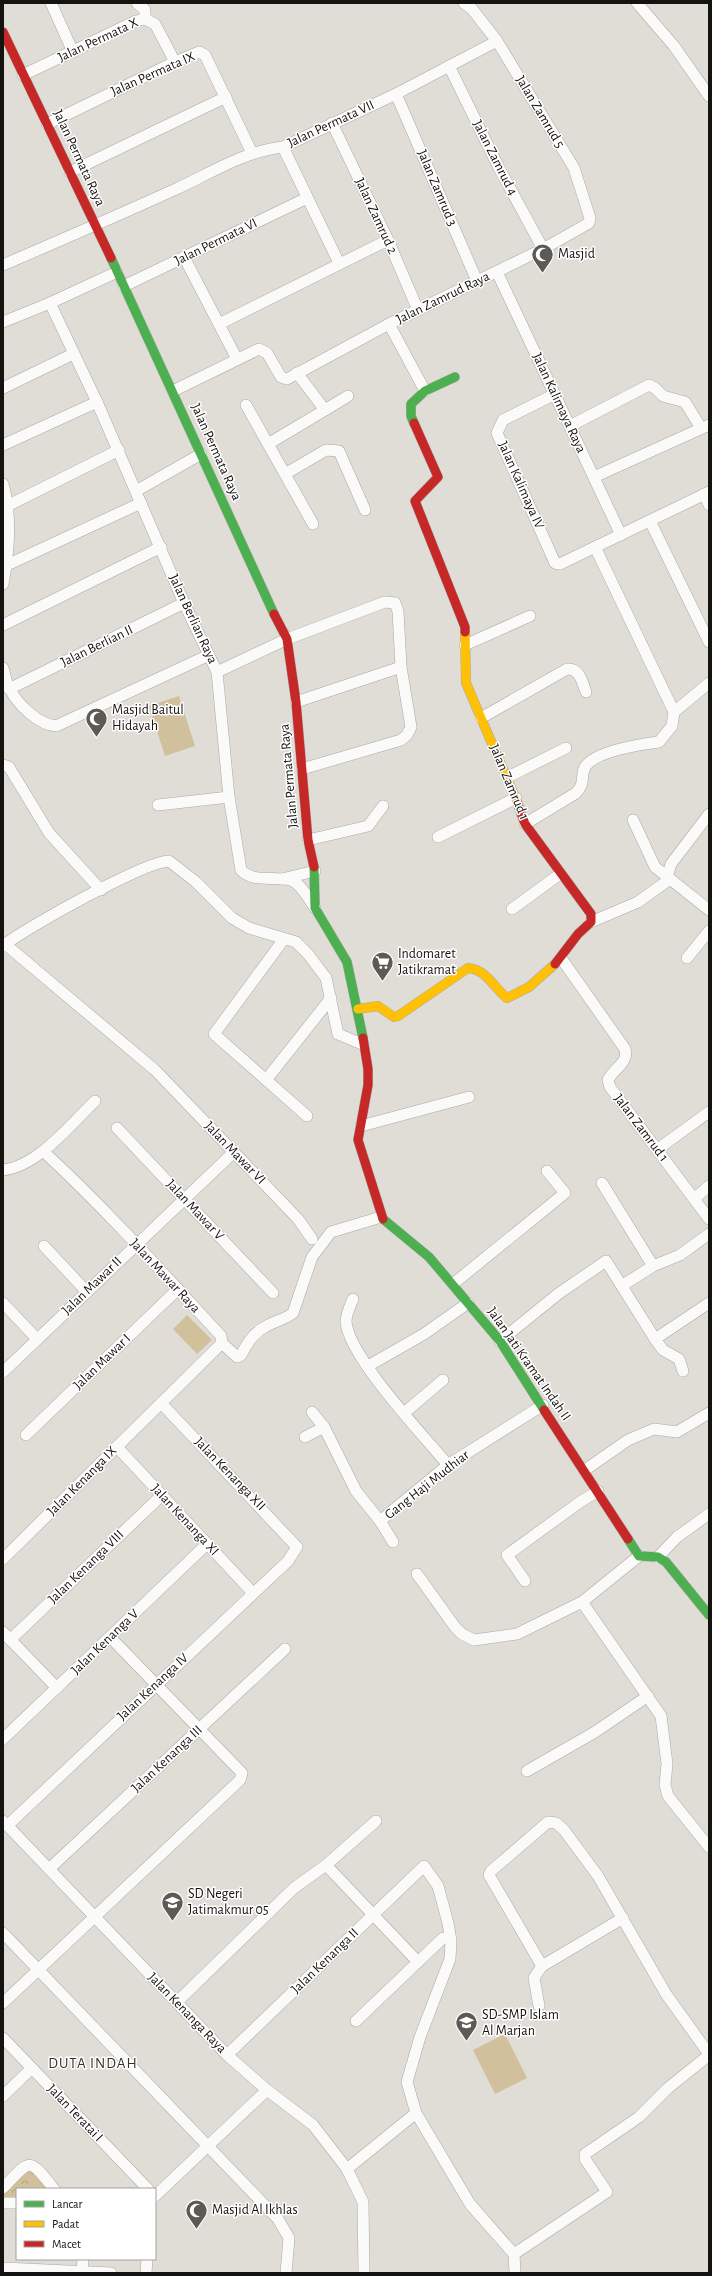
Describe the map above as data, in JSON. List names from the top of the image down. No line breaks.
{"streets":{"street":["Jalan Permata X","Jalan Permata IX","Jalan Zamrud 5","Jalan Permata VII","Jalan Permata Raya","Jalan Zamrud 4","Jalan Zamrud 3","Jalan Zamrud 2","Jalan Permata VI","Jalan Zamrud Raya","Jalan Kalimaya Raya","Jalan Kalimaya IV","Jalan Berlian Raya","Jalan Berlian II","Jalan Zamrud 1","Jalan Mawar VI","Jalan Mawar V","Jalan Mawar Raya","Jalan Mawar II","Jalan Mawar I","Jalan Jati Kramat Indah II","Jalan Kenanga XII","Jalan Kenanga IX","Gang Haji Mudhiar","Jalan Kenanga XI","Jalan Kenanga VIII","Jalan Kenanga V","Jalan Kenanga IV","Jalan Kenanga III","Jalan Kenanga II","Jalan Kenanga Raya","Jalan Teratai I"]},"crossings":[["Jalan Permata X","Jalan Permata IX"],["Jalan Permata X","Jalan Permata Raya"],["Jalan Permata IX","Jalan Permata VII"],["Jalan Permata IX","Jalan Permata Raya"],["Jalan Zamrud 5","Jalan Permata VII"],["Jalan Zamrud 5","Jalan Zamrud Raya"],["Jalan Permata VII","Jalan Permata Raya"],["Jalan Permata VII","Jalan Zamrud 4"],["Jalan Permata VII","Jalan Zamrud 3"],["Jalan Permata VII","Jalan Zamrud 2"],["Jalan Permata Raya","Jalan Permata VI"],["Jalan Permata Raya","Jalan Berlian Raya"],["Jalan Zamrud 4","Jalan Zamrud Raya"],["Jalan Zamrud 3","Jalan Zamrud Raya"],["Jalan Zamrud 2","Jalan Zamrud Raya"],["Jalan Zamrud Raya","Jalan Kalimaya Raya"],["Jalan Kalimaya Raya","Jalan Kalimaya IV"],["Jalan Berlian Raya","Jalan Berlian II"],["Jalan Mawar VI","Jalan Mawar II"],["Jalan Mawar V","Jalan Mawar II"],["Jalan Mawar Raya","Jalan Mawar II"],["Jalan Mawar Raya","Jalan Mawar I"],["Jalan Mawar Raya","Jalan Jati Kramat Indah II"],["Jalan Jati Kramat Indah II","Gang Haji Mudhiar"],["Jalan Kenanga XII","Jalan Kenanga IX"],["Jalan Kenanga XII","Jalan Kenanga IV"],["Jalan Kenanga IX","Jalan Kenanga XI"],["Jalan Kenanga XI","Jalan Kenanga VIII"],["Jalan Kenanga XI","Jalan Kenanga V"],["Jalan Kenanga XI","Jalan Kenanga IV"],["Jalan Kenanga IV","Jalan Kenanga Raya"],["Jalan Kenanga III","Jalan Kenanga Raya"],["Jalan Kenanga II","Jalan Kenanga Raya"]],"districts":["DUTA INDAH"],"places":{"mosque":["Masjid","Masjid Baitul Hidayah","Masjid Al Ikhlas"],"supermarket":["Indomaret Jatikramat"],"school or university":["SD Negeri Jatimakmur 05","SD-SMP Islam Al Marjan"]},"legend":["Lancar","Padat","Macet"]}
